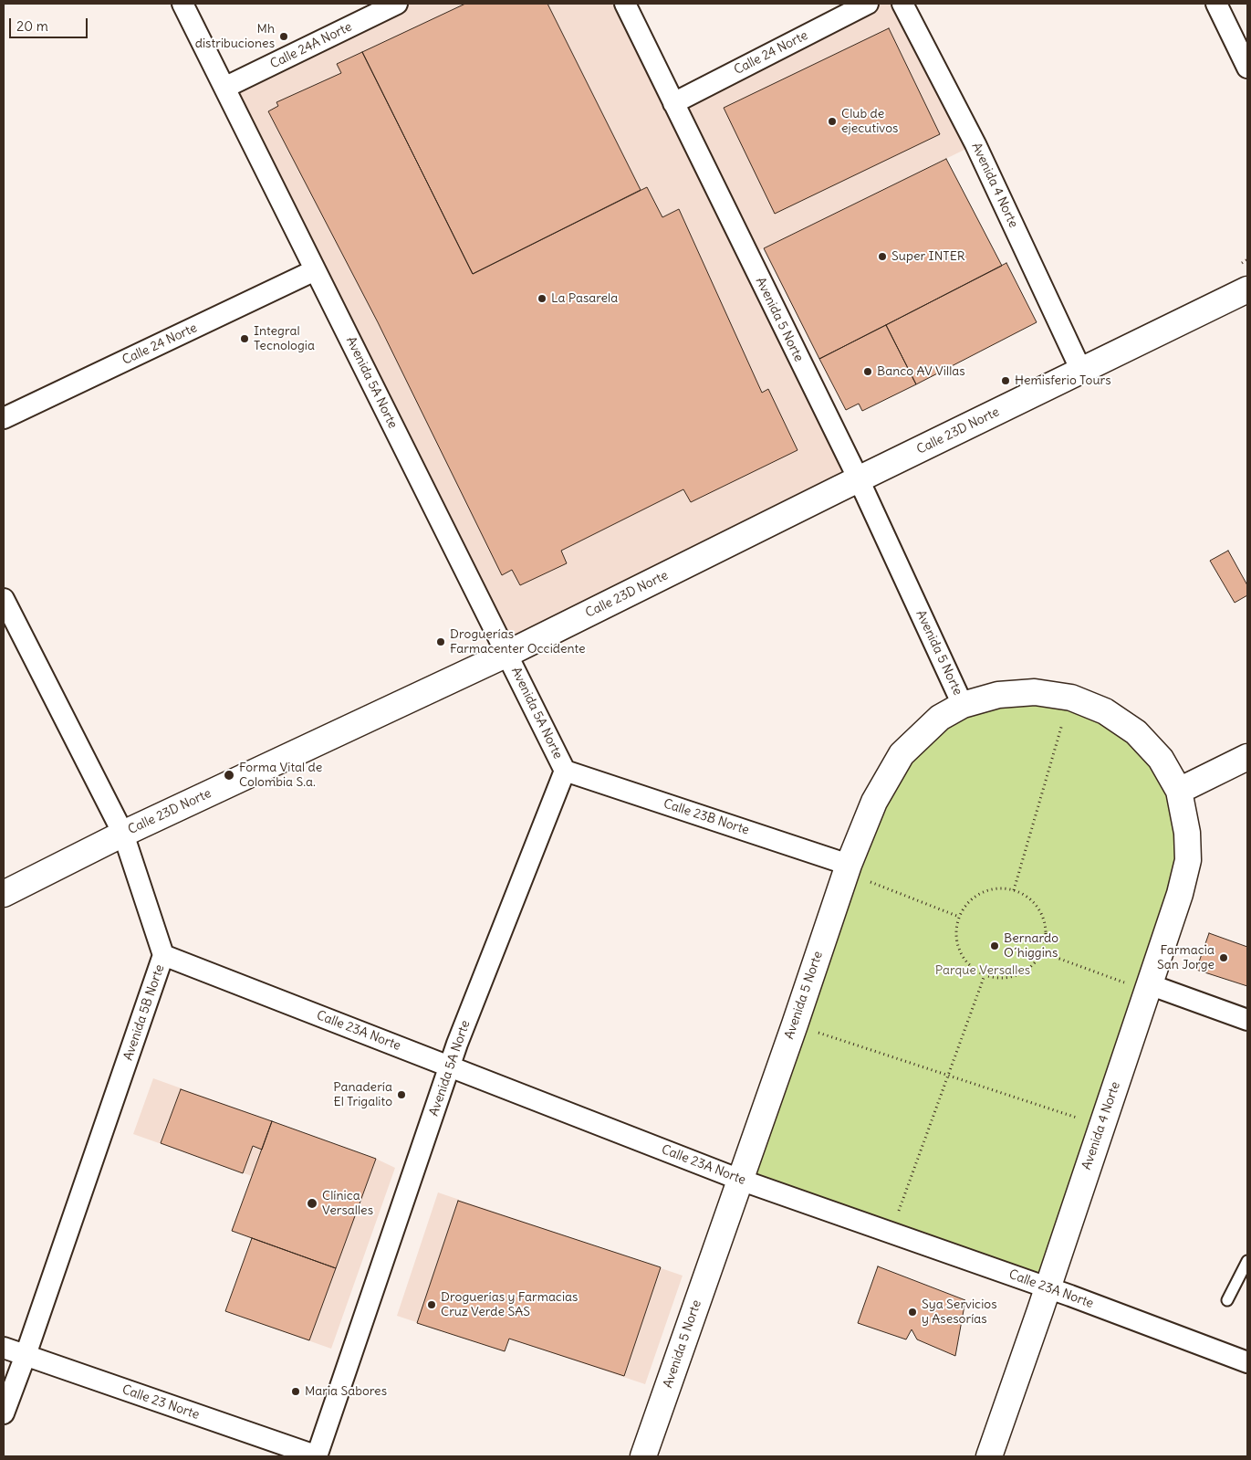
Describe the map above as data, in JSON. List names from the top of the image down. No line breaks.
{"streets":{"street":["Calle 24A Norte","Calle 24 Norte","Avenida 4 Norte","Avenida 5 Norte","Avenida 5A Norte","Calle 23D Norte","Calle 23B Norte","Avenida 5B Norte","Calle 23A Norte","Calle 23 Norte"]},"crossings":[["Calle 24A Norte","Avenida 5A Norte"],["Calle 24 Norte","Avenida 5 Norte"],["Calle 24 Norte","Avenida 5A Norte"],["Avenida 4 Norte","Avenida 5 Norte"],["Avenida 4 Norte","Calle 23D Norte"],["Avenida 4 Norte","Calle 23A Norte"],["Avenida 5 Norte","Calle 23D Norte"],["Avenida 5 Norte","Calle 23B Norte"],["Avenida 5 Norte","Calle 23A Norte"],["Avenida 5A Norte","Calle 23D Norte"],["Avenida 5A Norte","Calle 23B Norte"],["Avenida 5A Norte","Calle 23A Norte"],["Avenida 5A Norte","Calle 23 Norte"],["Calle 23D Norte","Avenida 5B Norte"],["Avenida 5B Norte","Calle 23A Norte"],["Avenida 5B Norte","Calle 23 Norte"]],"parks":["Parque Versalles"],"places":["Mh distribuciones","Club de ejecutivos","Super INTER","La Pasarela","Integral Tecnologia","Banco AV Villas","Hemisferio Tours","Droguerías Farmacenter Occidente","Forma Vital de Colombia S.a.","Bernardo O´higgins","Farmacia San Jorge","Panadería El Trigalito","Clínica Versalles","Droguerías y Farmacias Cruz Verde SAS","Sya Servicios y Asesorías","Maria Sabores"],"scale_bar":"20 m"}
